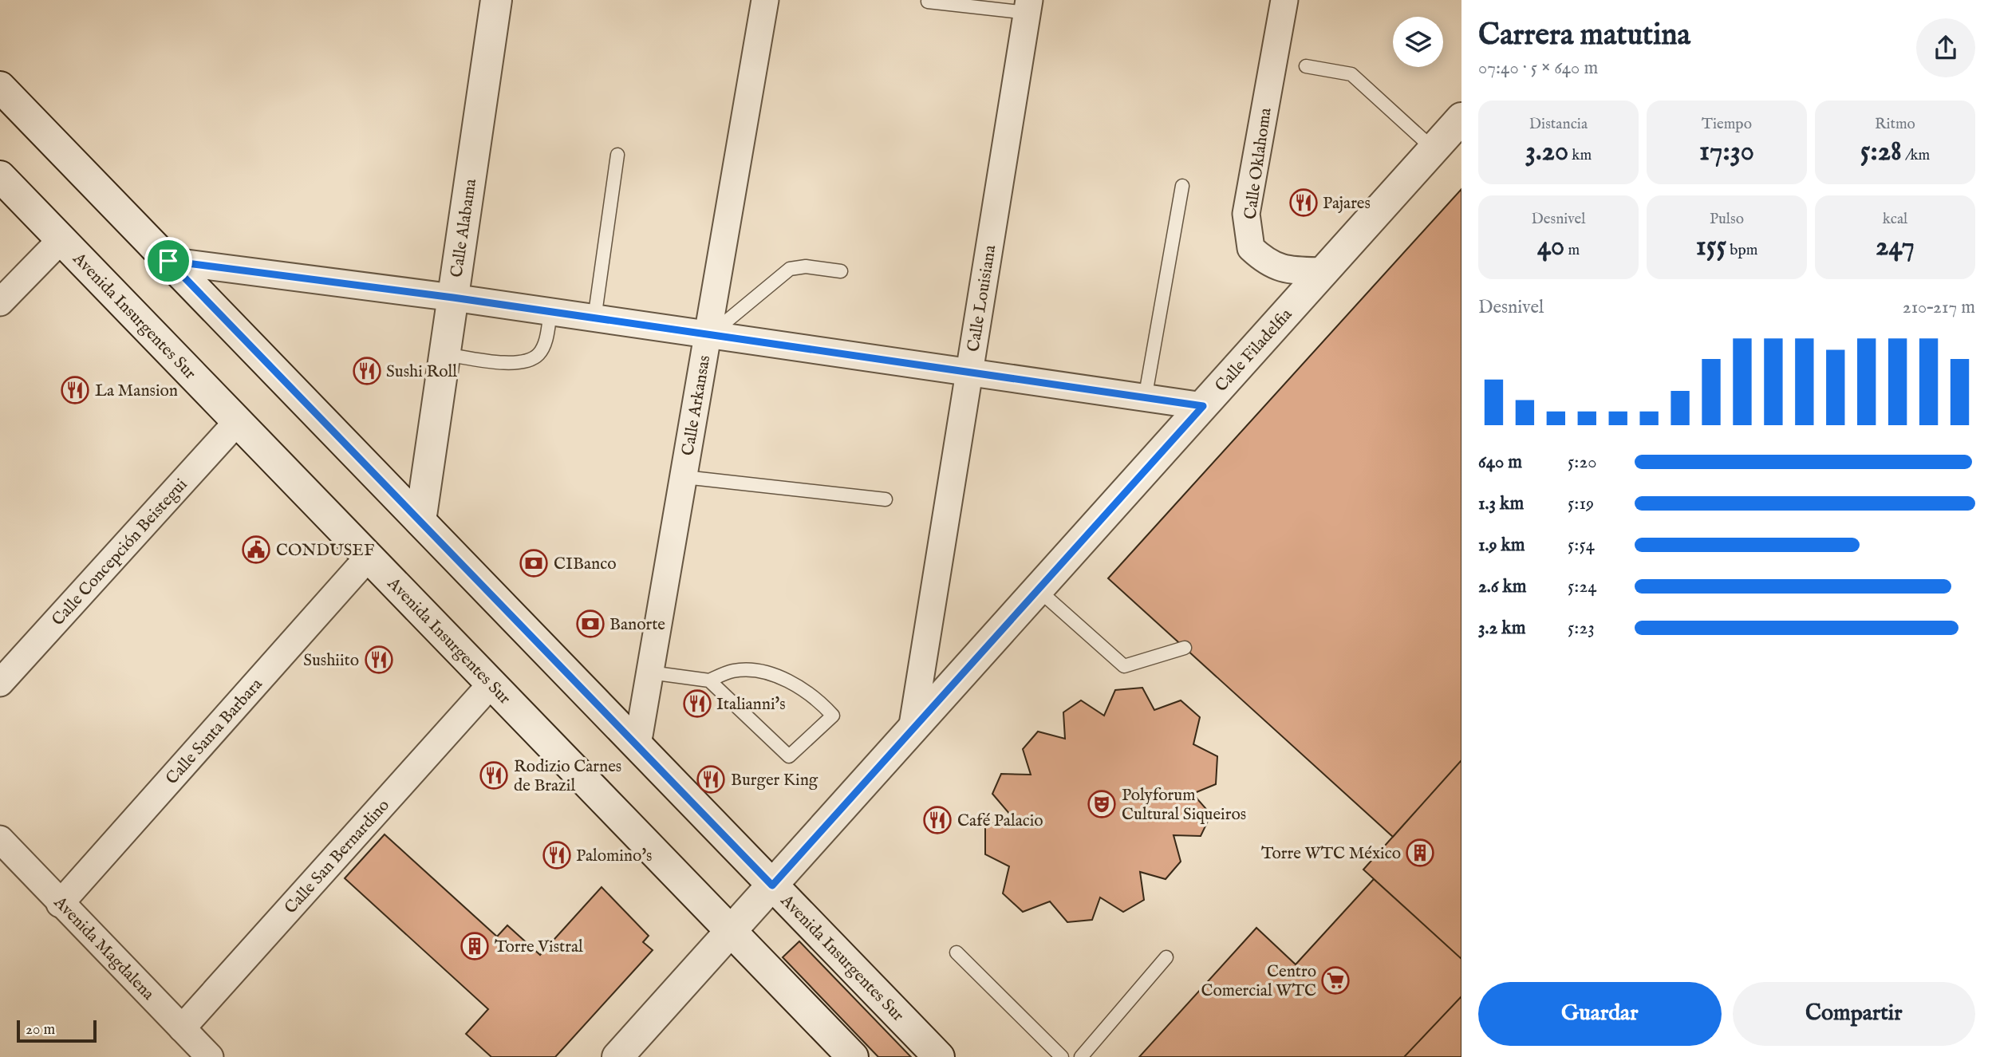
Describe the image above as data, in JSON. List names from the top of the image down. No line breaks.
{"streets":{"main road":["Calle Alabama","Avenida Insurgentes Sur","Calle Filadelfia"],"street":["Calle Oklahoma","Calle Louisiana","Calle Arkansas","Calle Concepción Beistegui","Calle Santa Barbara","Calle San Bernardino","Avenida Magdalena"]},"crossings":[["Calle Oklahoma","Calle Filadelfia"],["Calle Alabama","Avenida Insurgentes Sur"],["Calle Louisiana","Calle Filadelfia"],["Avenida Insurgentes Sur","Calle Filadelfia"],["Avenida Insurgentes Sur","Calle Arkansas"],["Avenida Insurgentes Sur","Calle Concepción Beistegui"],["Avenida Insurgentes Sur","Calle Santa Barbara"],["Avenida Insurgentes Sur","Calle San Bernardino"],["Calle Santa Barbara","Avenida Magdalena"],["Calle San Bernardino","Avenida Magdalena"]],"places":{"restaurant":["Pajares","Sushi Roll","La Mansion","Sushiito","Italianni's","Rodizio Carnes de Brazil","Burger King","Café Palacio","Palomino's"],"public building":["CONDUSEF"],"bank":["CIBanco","Banorte"],"theatre":["Polyforum Cultural Siqueiros"],"building":["Torre WTC México","Torre Vistral"],"supermarket":["Centro Comercial WTC"]},"scale_bar":"20 m","page":{"heading":["Carrera matutina","07:40 · 5 × 640 m"],"stats":[["Distancia","3.20 km"],["Tiempo","17:30"],["Ritmo","5:28 /km"],["Desnivel","40 m"],["Pulso","155 bpm"],["kcal","247"]],"chart":["Desnivel","210–217 m"],"list":[{"name":"640 m","note":"5:20"},{"name":"1.3 km","note":"5:19"},{"name":"1.9 km","note":"5:54"},{"name":"2.6 km","note":"5:24"},{"name":"3.2 km","note":"5:23"}],"buttons":["Guardar","Compartir"],"scale":"20 m"}}
